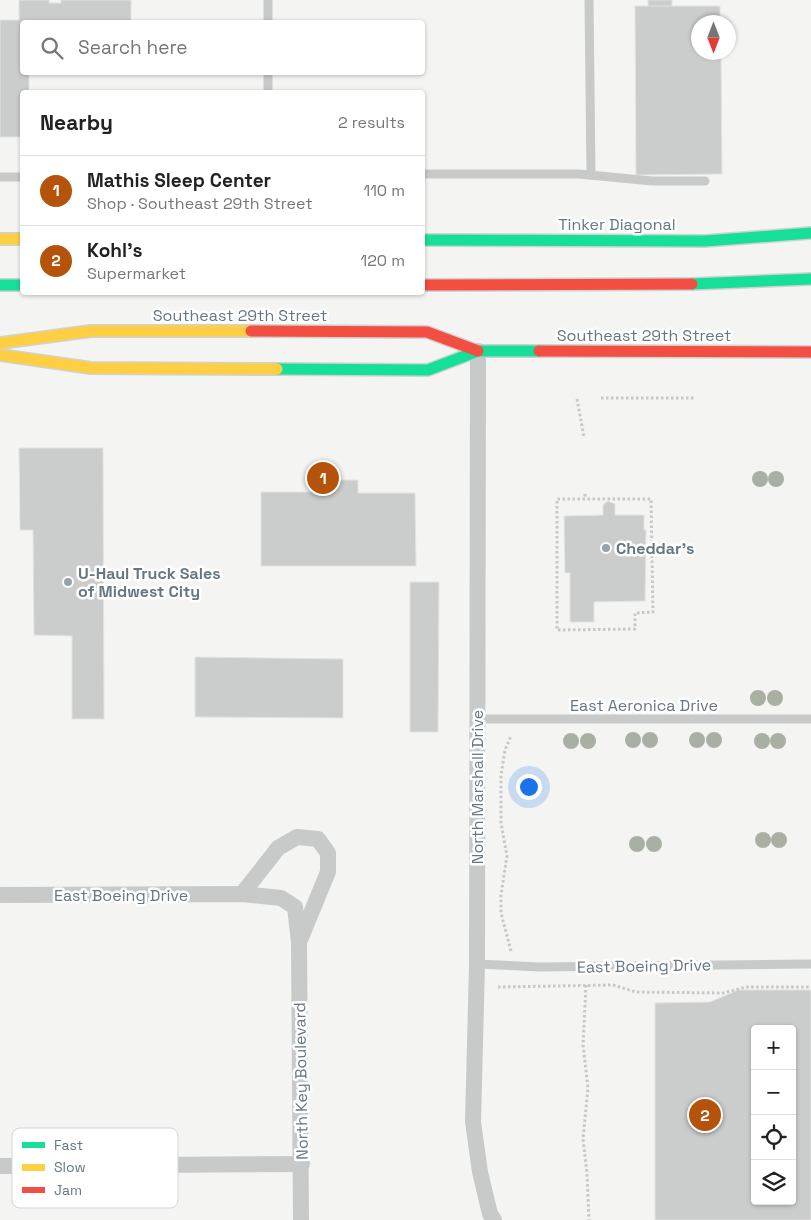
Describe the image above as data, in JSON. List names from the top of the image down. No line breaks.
{"streets":{"main road":["Tinker Diagonal","Southeast 29th Street"],"street":["North Marshall Drive","East Boeing Drive","North Key Boulevard"],"lane":["East Aeronica Drive"]},"crossings":[["Southeast 29th Street","North Marshall Drive"],["East Aeronica Drive","North Marshall Drive"],["North Marshall Drive","East Boeing Drive"],["East Boeing Drive","North Key Boulevard"]],"places":["Cheddar's","U-Haul Truck Sales of Midwest City"],"legend":["Fast","Slow","Jam"],"north":"bottom","page":{"search":"Search here","heading":["Nearby","2 results"],"list":[{"mark":"1","name":"Mathis Sleep Center","note":"Shop · Southeast 29th Street","value":"110 m"},{"mark":"2","name":"Kohl's","note":"Supermarket","value":"120 m"}],"pins":["1","2"],"map_buttons":["+","−"]}}
